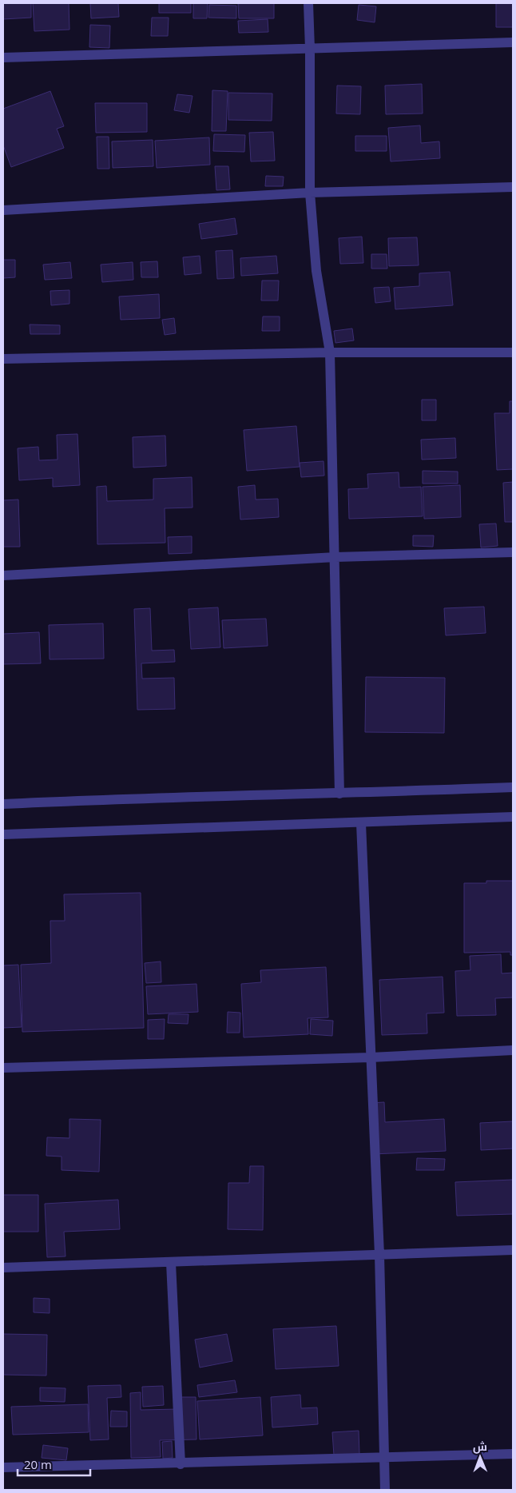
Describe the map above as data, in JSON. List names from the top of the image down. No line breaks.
{"scale_bar":"20 m","north":"top"}
